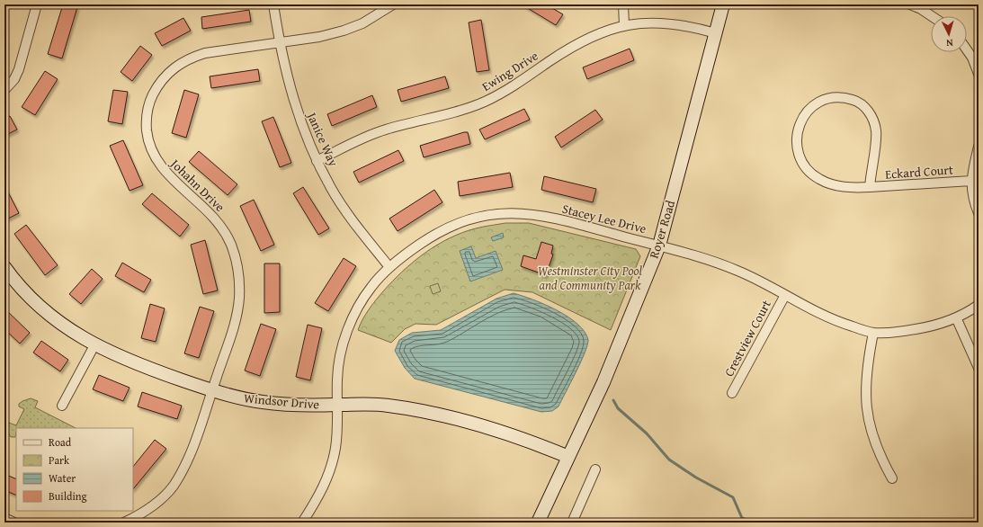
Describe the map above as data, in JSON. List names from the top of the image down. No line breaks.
{"streets":{"street":["Ewing Drive","Janice Way","Eckard Court","Johahn Drive","Stacey Lee Drive","Royer Road","Crestview Court","Windsor Drive"]},"crossings":[["Ewing Drive","Janice Way"],["Ewing Drive","Royer Road"],["Janice Way","Johahn Drive"],["Janice Way","Stacey Lee Drive"],["Johahn Drive","Windsor Drive"],["Stacey Lee Drive","Royer Road"],["Stacey Lee Drive","Crestview Court"],["Stacey Lee Drive","Windsor Drive"],["Royer Road","Windsor Drive"]],"parks":["Westminster City Pool and Community Park"],"legend":["Road","Park","Water","Building"],"north":"bottom"}
